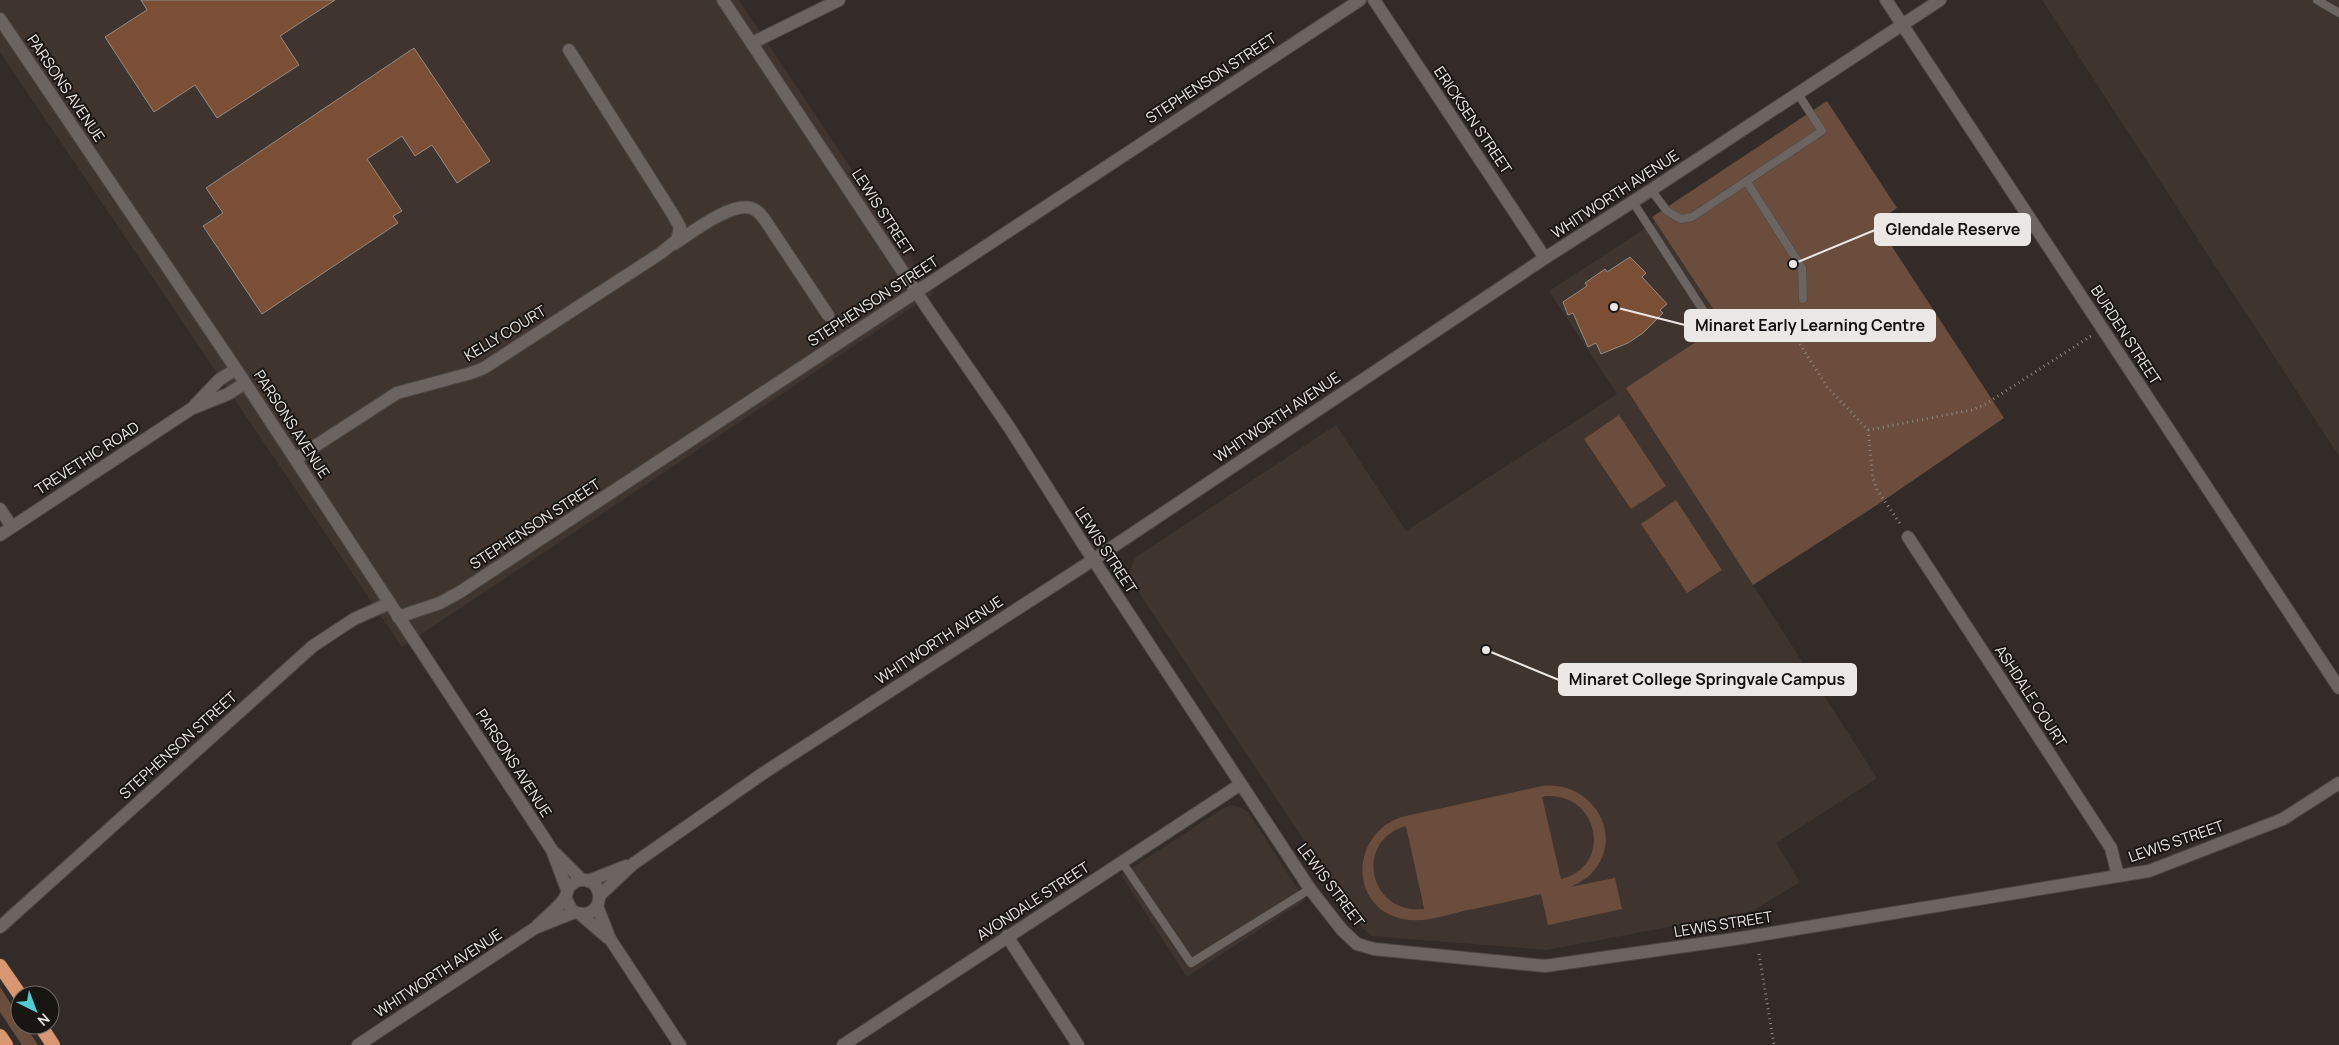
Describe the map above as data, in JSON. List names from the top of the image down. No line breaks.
{"streets":{"street":["STEPHENSON STREET","PARSONS AVENUE","ERICKSEN STREET","WHITWORTH AVENUE","LEWIS STREET","KELLY COURT","BURDEN STREET","TREVETHIC ROAD","ASHDALE COURT","AVONDALE STREET"]},"crossings":[["STEPHENSON STREET","PARSONS AVENUE"],["STEPHENSON STREET","LEWIS STREET"],["PARSONS AVENUE","WHITWORTH AVENUE"],["PARSONS AVENUE","KELLY COURT"],["PARSONS AVENUE","TREVETHIC ROAD"],["ERICKSEN STREET","WHITWORTH AVENUE"],["WHITWORTH AVENUE","LEWIS STREET"],["WHITWORTH AVENUE","BURDEN STREET"],["LEWIS STREET","ASHDALE COURT"],["LEWIS STREET","AVONDALE STREET"]],"places":["Glendale Reserve","Minaret Early Learning Centre","Minaret College Springvale Campus"],"north":"bottom right"}
